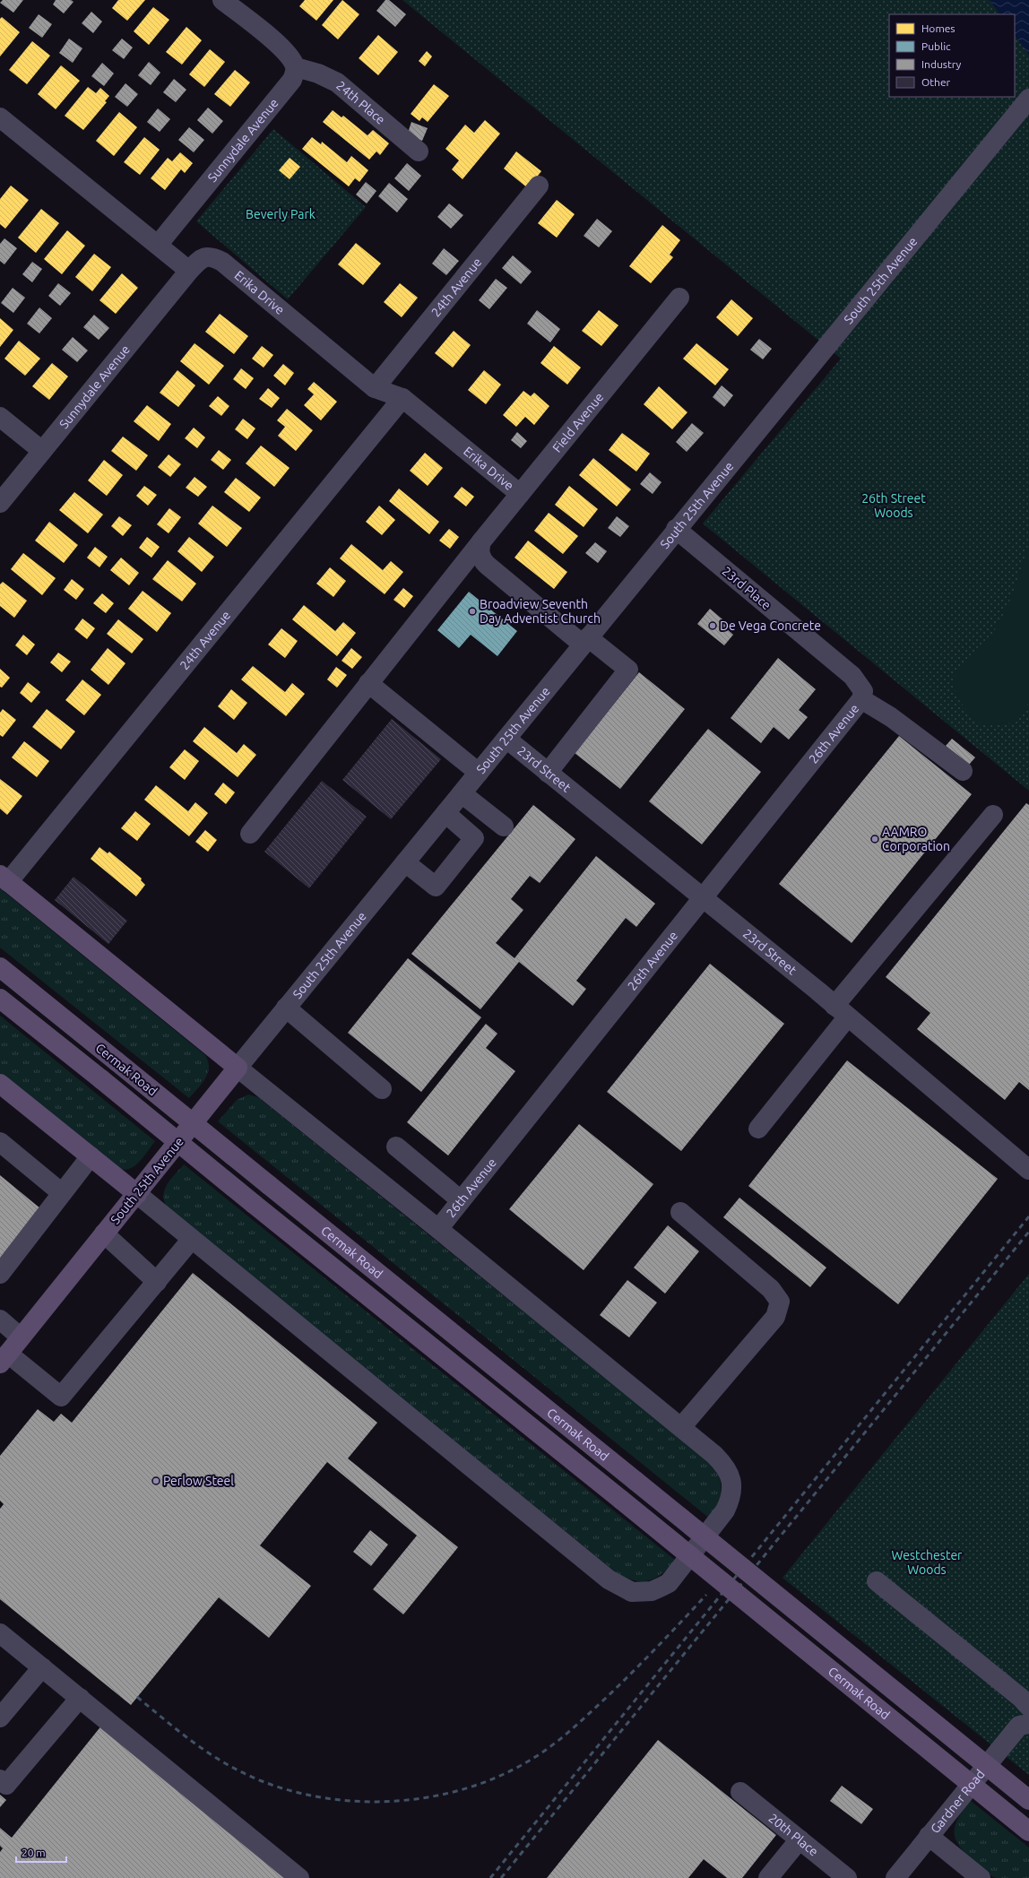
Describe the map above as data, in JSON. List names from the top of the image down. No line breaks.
{"streets":{"main road":["South 25th Avenue","Cermak Road"],"street":["24th Place","Sunnydale Avenue","24th Avenue","Erika Drive","Field Avenue","23rd Place","26th Avenue","23rd Street","Gardner Road","20th Place"]},"crossings":[["24th Place","Sunnydale Avenue"],["Sunnydale Avenue","Erika Drive"],["South 25th Avenue","23rd Place"],["South 25th Avenue","23rd Street"],["24th Avenue","Erika Drive"],["Erika Drive","Field Avenue"],["23rd Place","26th Avenue"],["26th Avenue","23rd Street"]],"parks":["Beverly Park","26th Street Woods","Westchester Woods"],"places":["Broadview Seventh Day Adventist Church","De Vega Concrete","AAMRO Corporation","Perlow Steel"],"legend":["Homes","Public","Industry","Other"],"scale_bar":"20 m"}
